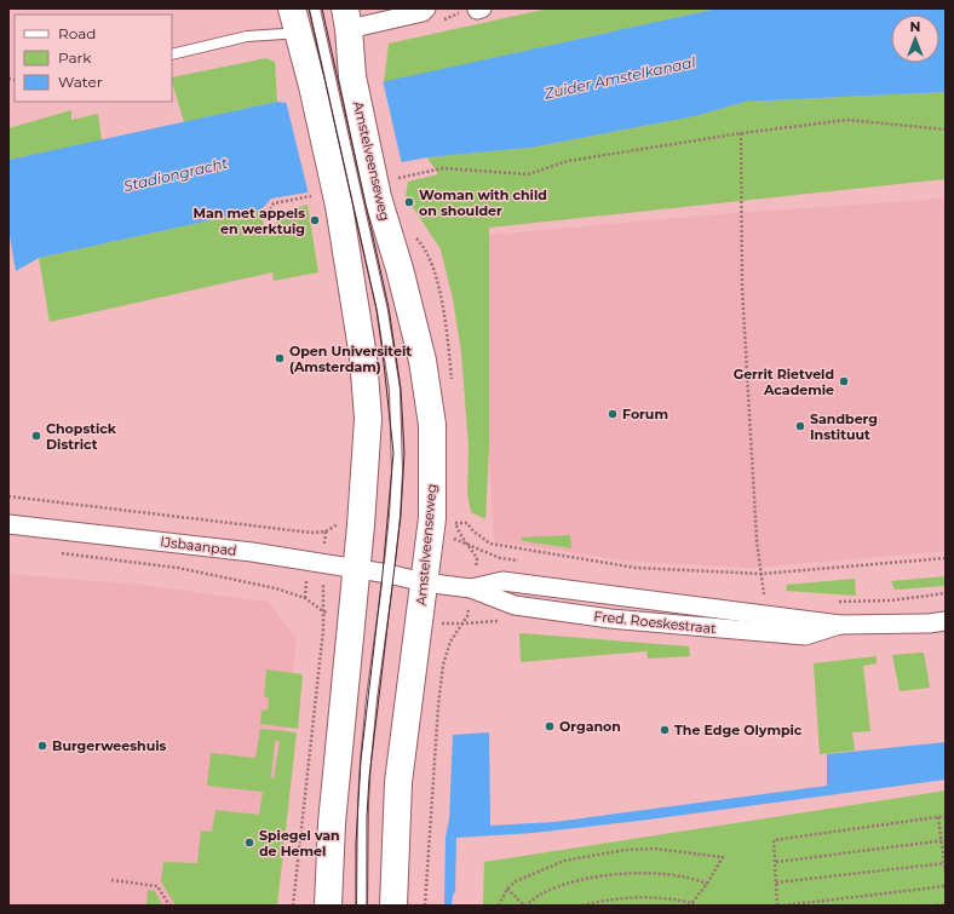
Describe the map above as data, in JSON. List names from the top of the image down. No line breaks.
{"streets":{"main road":["Amstelveenseweg"],"street":["IJsbaanpad","Fred. Roeskestraat"]},"crossings":[["Amstelveenseweg","IJsbaanpad"],["Amstelveenseweg","Fred. Roeskestraat"],["IJsbaanpad","Fred. Roeskestraat"]],"water":["Zuider Amstelkanaal","Stadiongracht"],"places":["Woman with child on shoulder","Man met appels en werktuig","Open Universiteit (Amsterdam)","Gerrit Rietveld Academie","Forum","Sandberg Instituut","Chopstick District","Organon","The Edge Olympic","Burgerweeshuis","Spiegel van de Hemel"],"legend":["Road","Park","Water"],"north":"top"}
